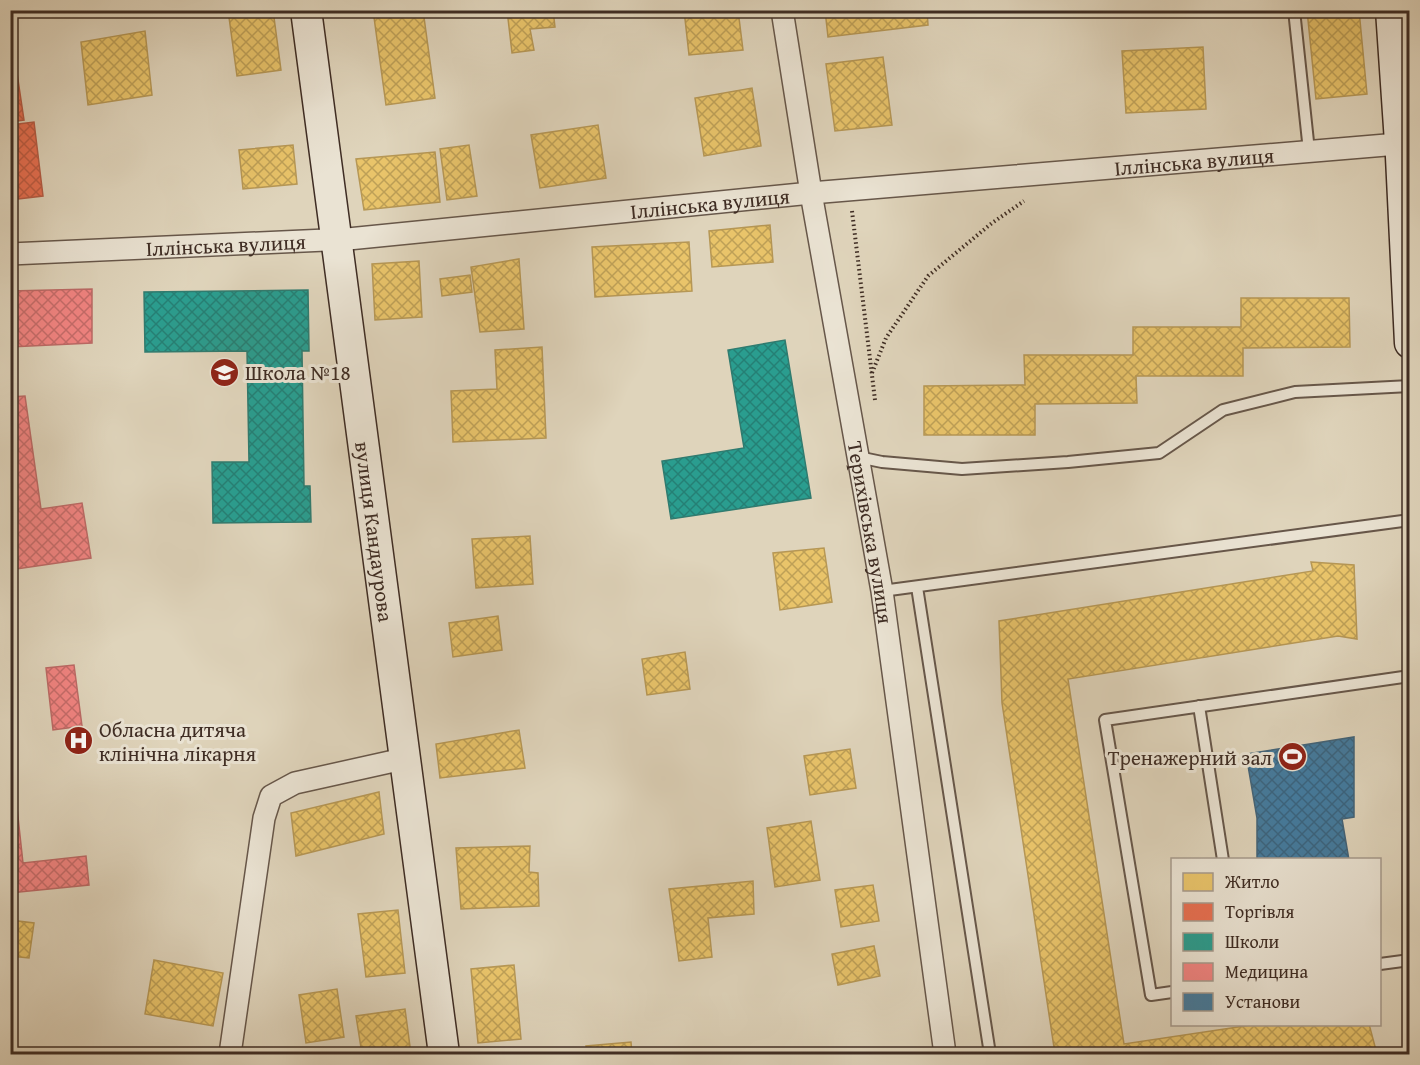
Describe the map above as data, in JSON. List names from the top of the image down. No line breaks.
{"streets":{"street":["Іллінська вулиця","Терихівська вулиця","вулиця Кандаурова"]},"crossings":[["Іллінська вулиця","Терихівська вулиця"],["Іллінська вулиця","вулиця Кандаурова"]],"places":{"school or university":["Школа №18"],"hospital":["Обласна дитяча клінічна лікарня"],"sports":["Тренажерний зал"]},"legend":["Житло","Торгівля","Школи","Медицина","Установи"]}
